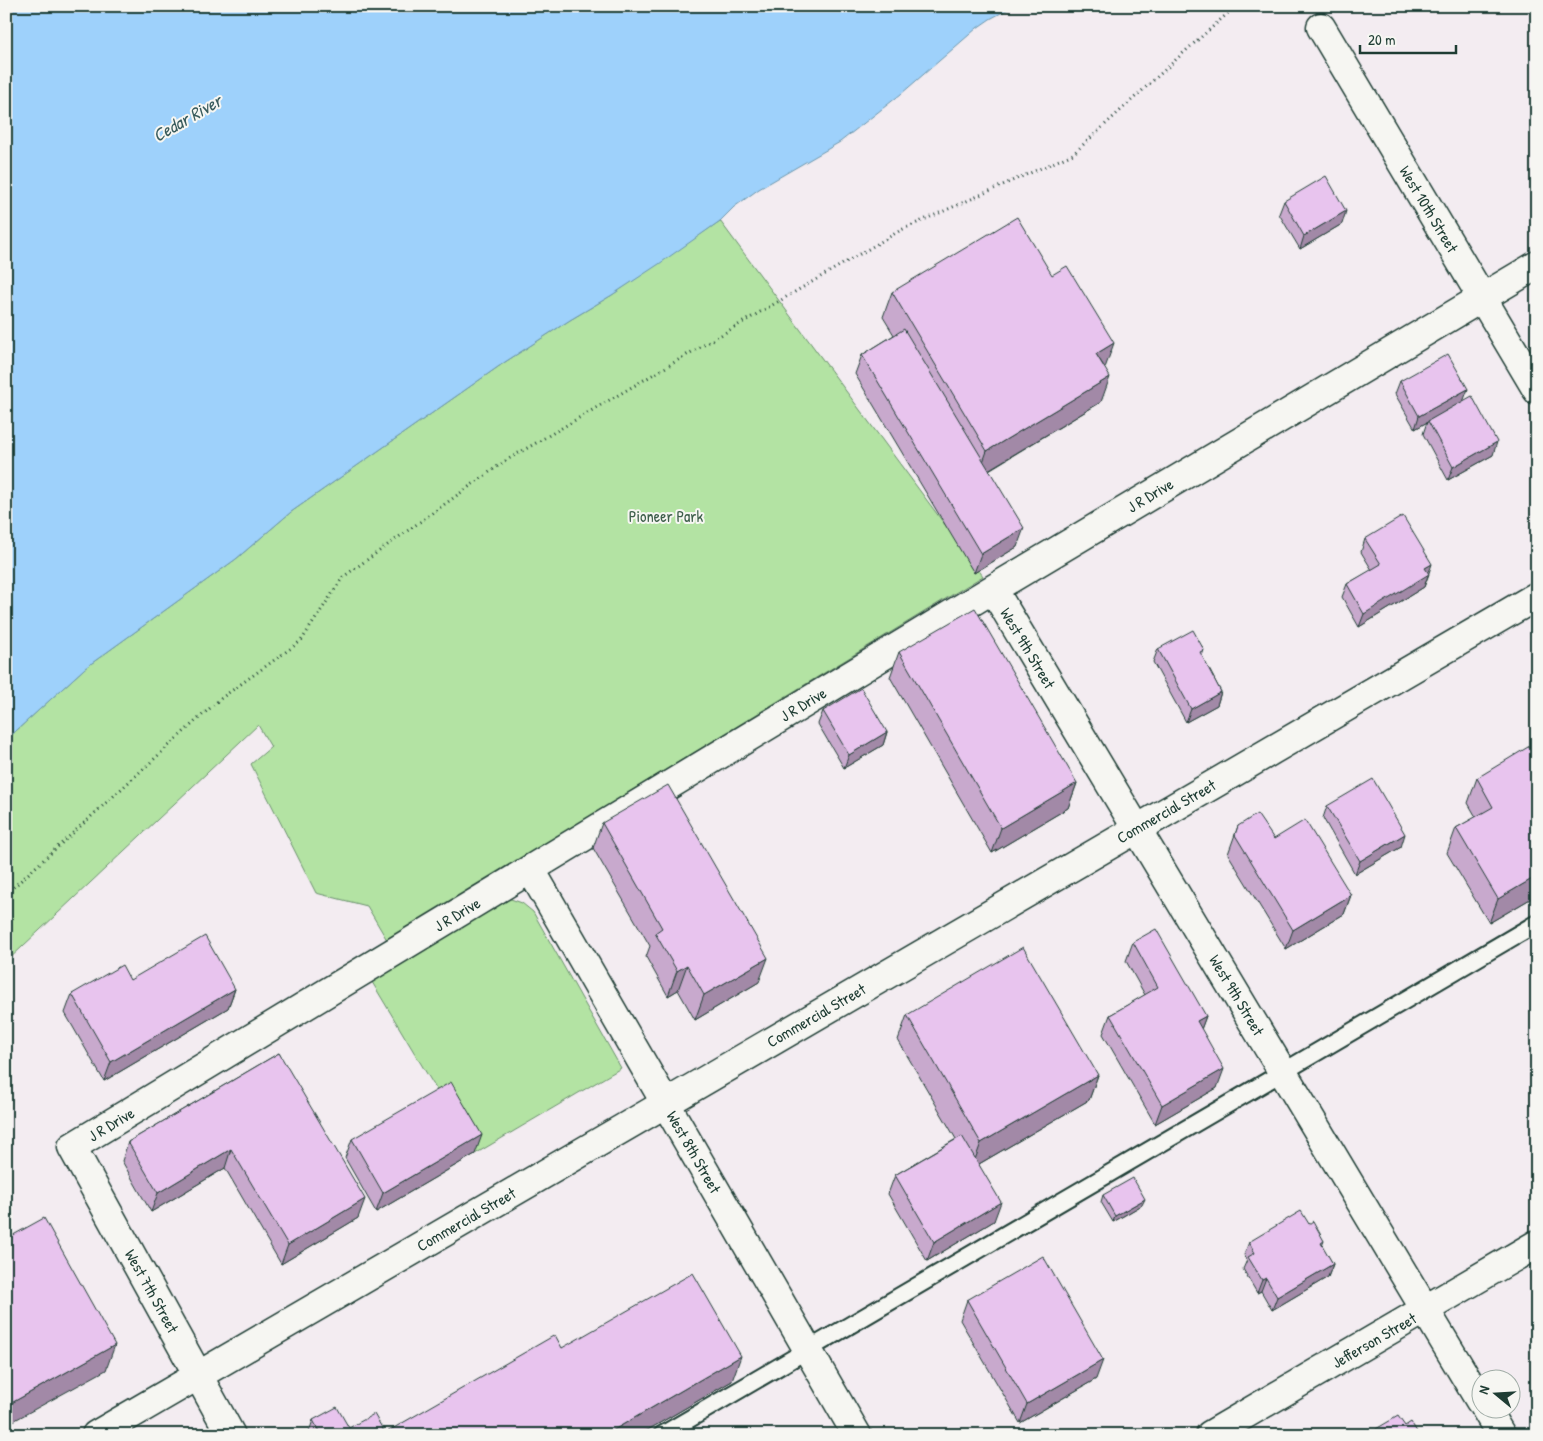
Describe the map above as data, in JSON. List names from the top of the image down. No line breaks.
{"streets":{"street":["West 10th Street","J R Drive","West 9th Street","Commercial Street","West 8th Street","West 7th Street","Jefferson Street"]},"crossings":[["West 10th Street","J R Drive"],["J R Drive","West 9th Street"],["J R Drive","West 8th Street"],["J R Drive","West 7th Street"],["West 9th Street","Commercial Street"],["West 9th Street","Jefferson Street"],["Commercial Street","West 8th Street"],["Commercial Street","West 7th Street"]],"water":["Cedar River"],"parks":["Pioneer Park"],"scale_bar":"20 m","north":"left"}
